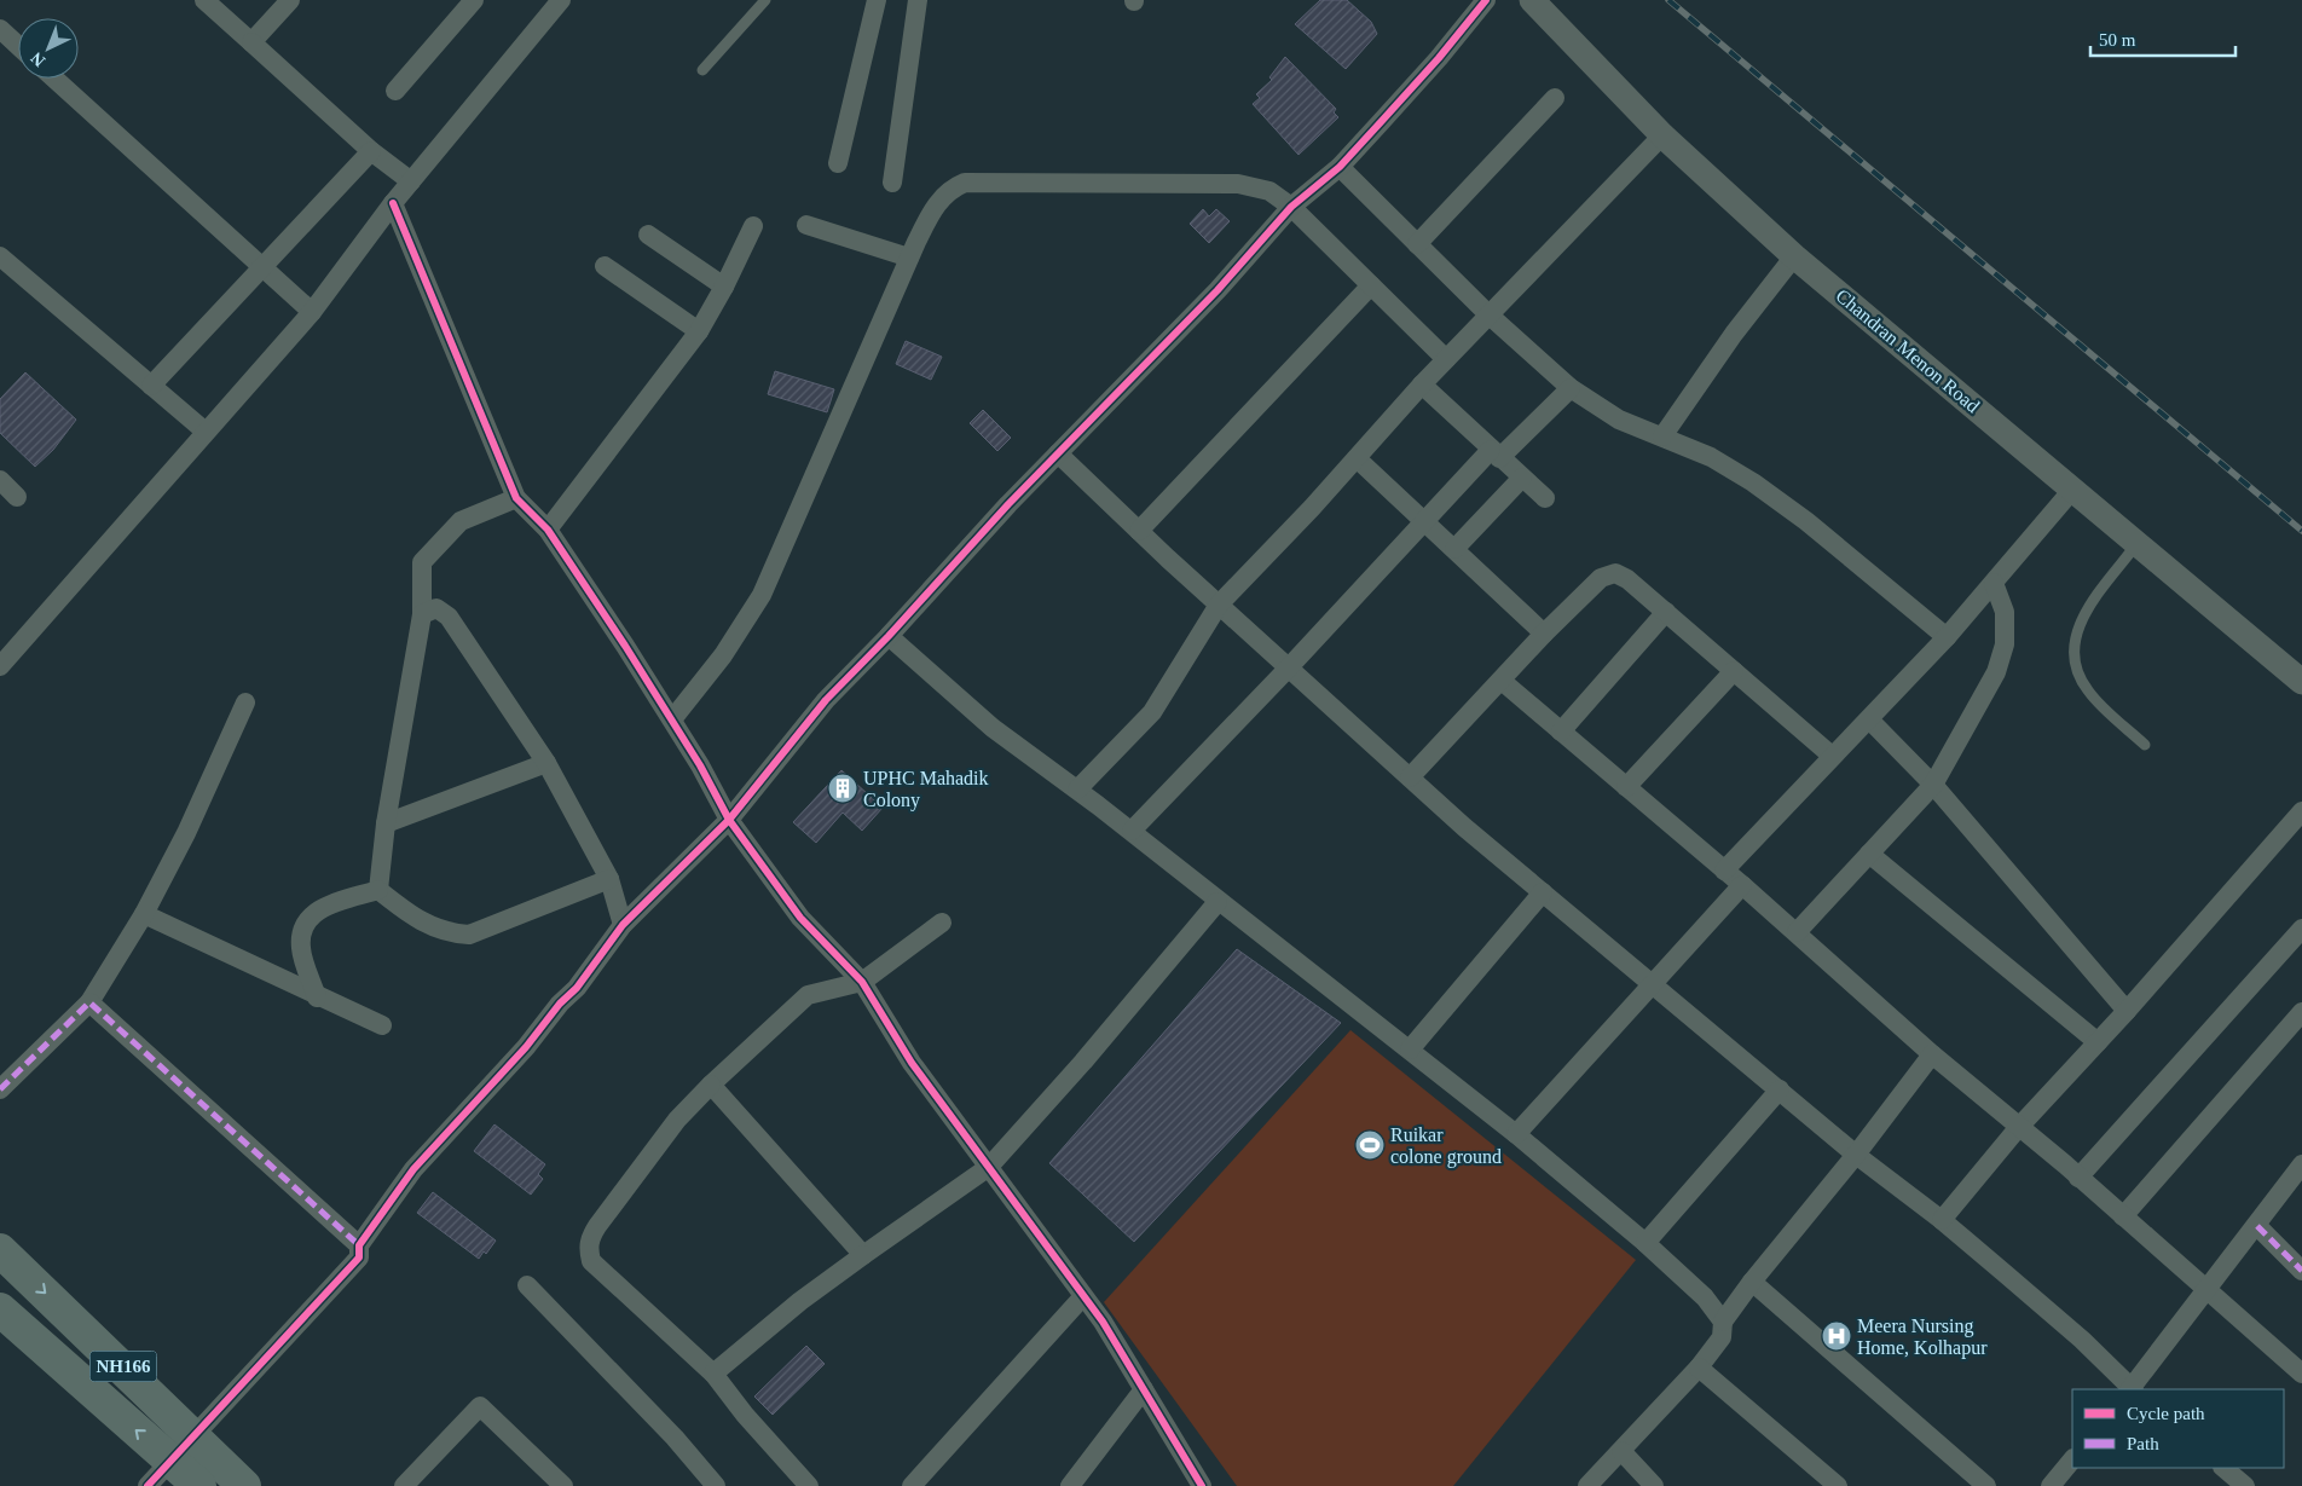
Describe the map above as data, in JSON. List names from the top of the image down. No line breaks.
{"streets":{"highway":["NH166"],"street":["Chandran Menon Road"]},"places":{"building":["UPHC Mahadik Colony"],"sports":["Ruikar colone ground"],"hospital":["Meera Nursing Home, Kolhapur"]},"legend":["Cycle path","Path"],"scale_bar":"50 m","north":"bottom left"}
